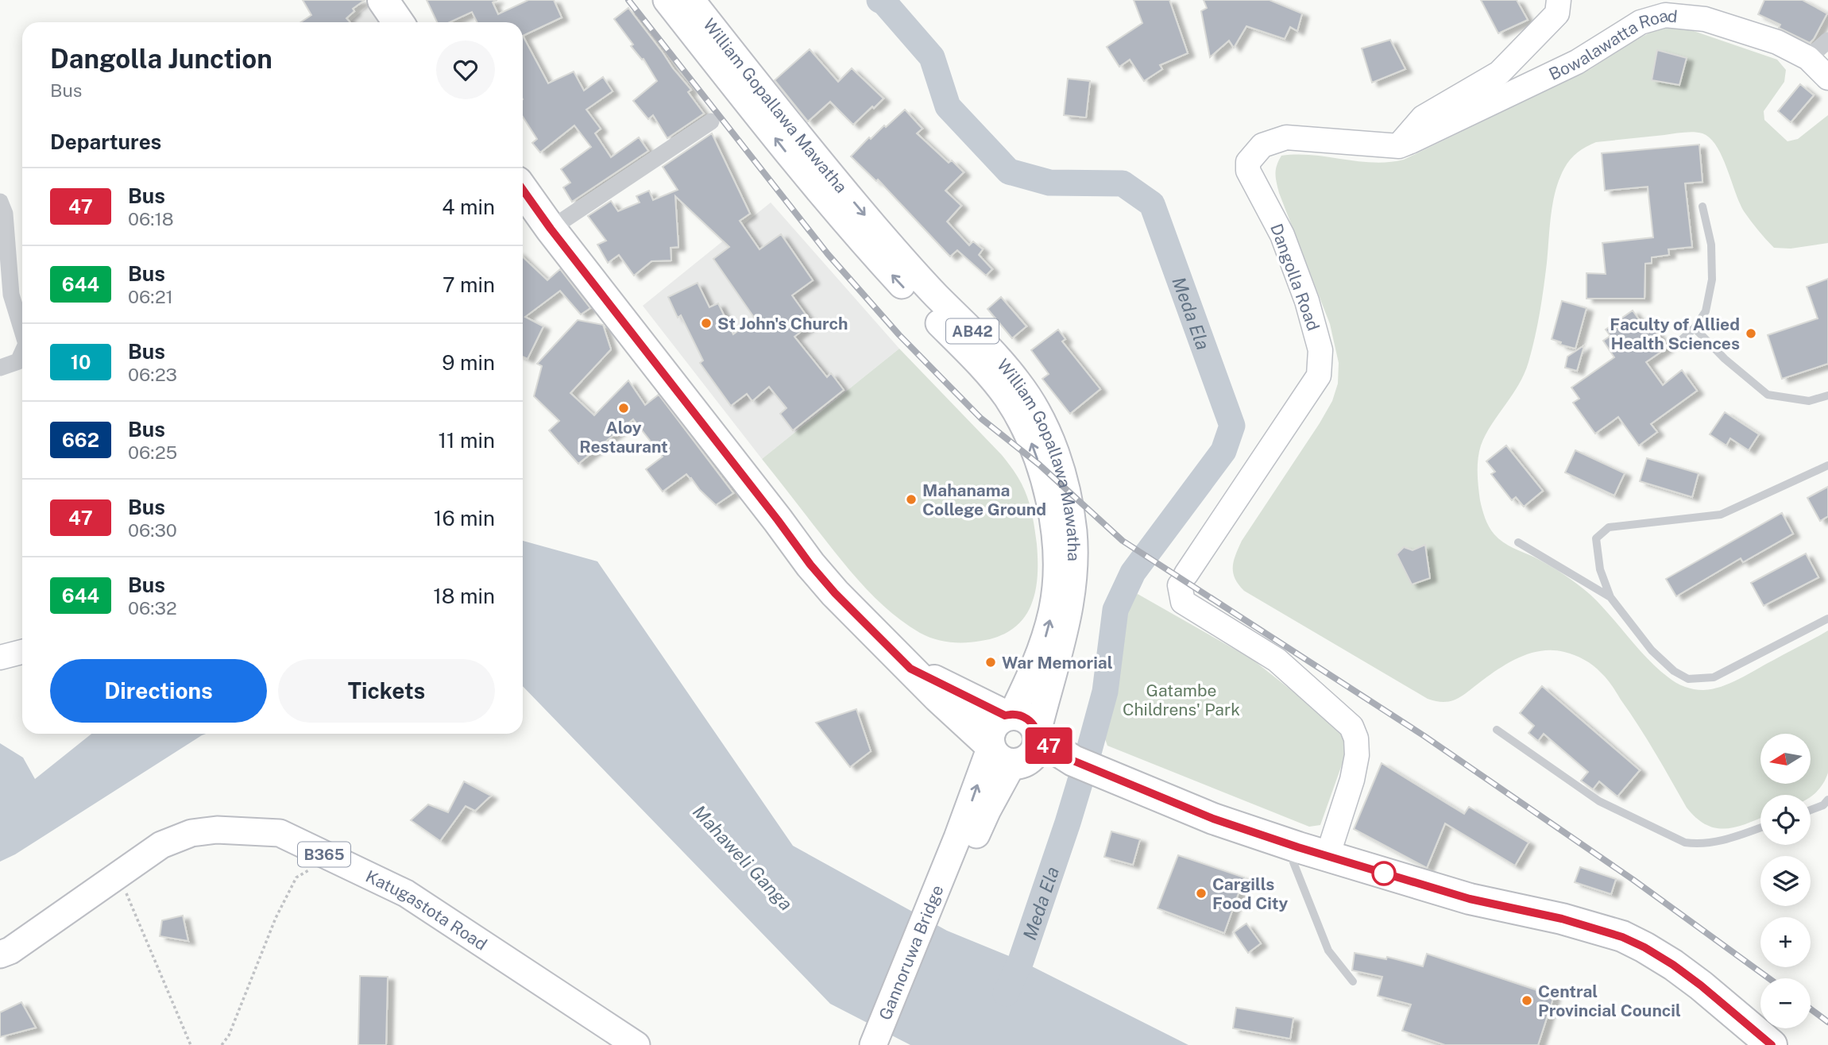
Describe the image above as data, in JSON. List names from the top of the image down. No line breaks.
{"streets":{"main road":["William Gopallawa Mawatha","AB42","B365","Katugastota Road","Gannoruwa Bridge"],"street":["Bowalawatta Road","Dangolla Road"]},"crossings":[["Bowalawatta Road","Dangolla Road"],["William Gopallawa Mawatha","Gannoruwa Bridge"]],"water":["Meda Ela","Mahaweli Ganga"],"parks":["Gatambe Childrens' Park"],"places":["St John's Church","Faculty of Allied Health Sciences","Aloy Restaurant","Mahanama College Ground","War Memorial","Cargills Food City","Central Provincial Council"],"lines":["bus line 47"],"north":"left","page":{"on_map":"47","heading":[["Dangolla Junction","Bus"],"Departures"],"list":[{"mark":"47","name":"Bus","note":"06:18","value":"4 min"},{"mark":"644","name":"Bus","note":"06:21","value":"7 min"},{"mark":"10","name":"Bus","note":"06:23","value":"9 min"},{"mark":"662","name":"Bus","note":"06:25","value":"11 min"},{"mark":"47","name":"Bus","note":"06:30","value":"16 min"},{"mark":"644","name":"Bus","note":"06:32","value":"18 min"}],"buttons":["Directions","Tickets"],"map_buttons":["+","−"]}}
